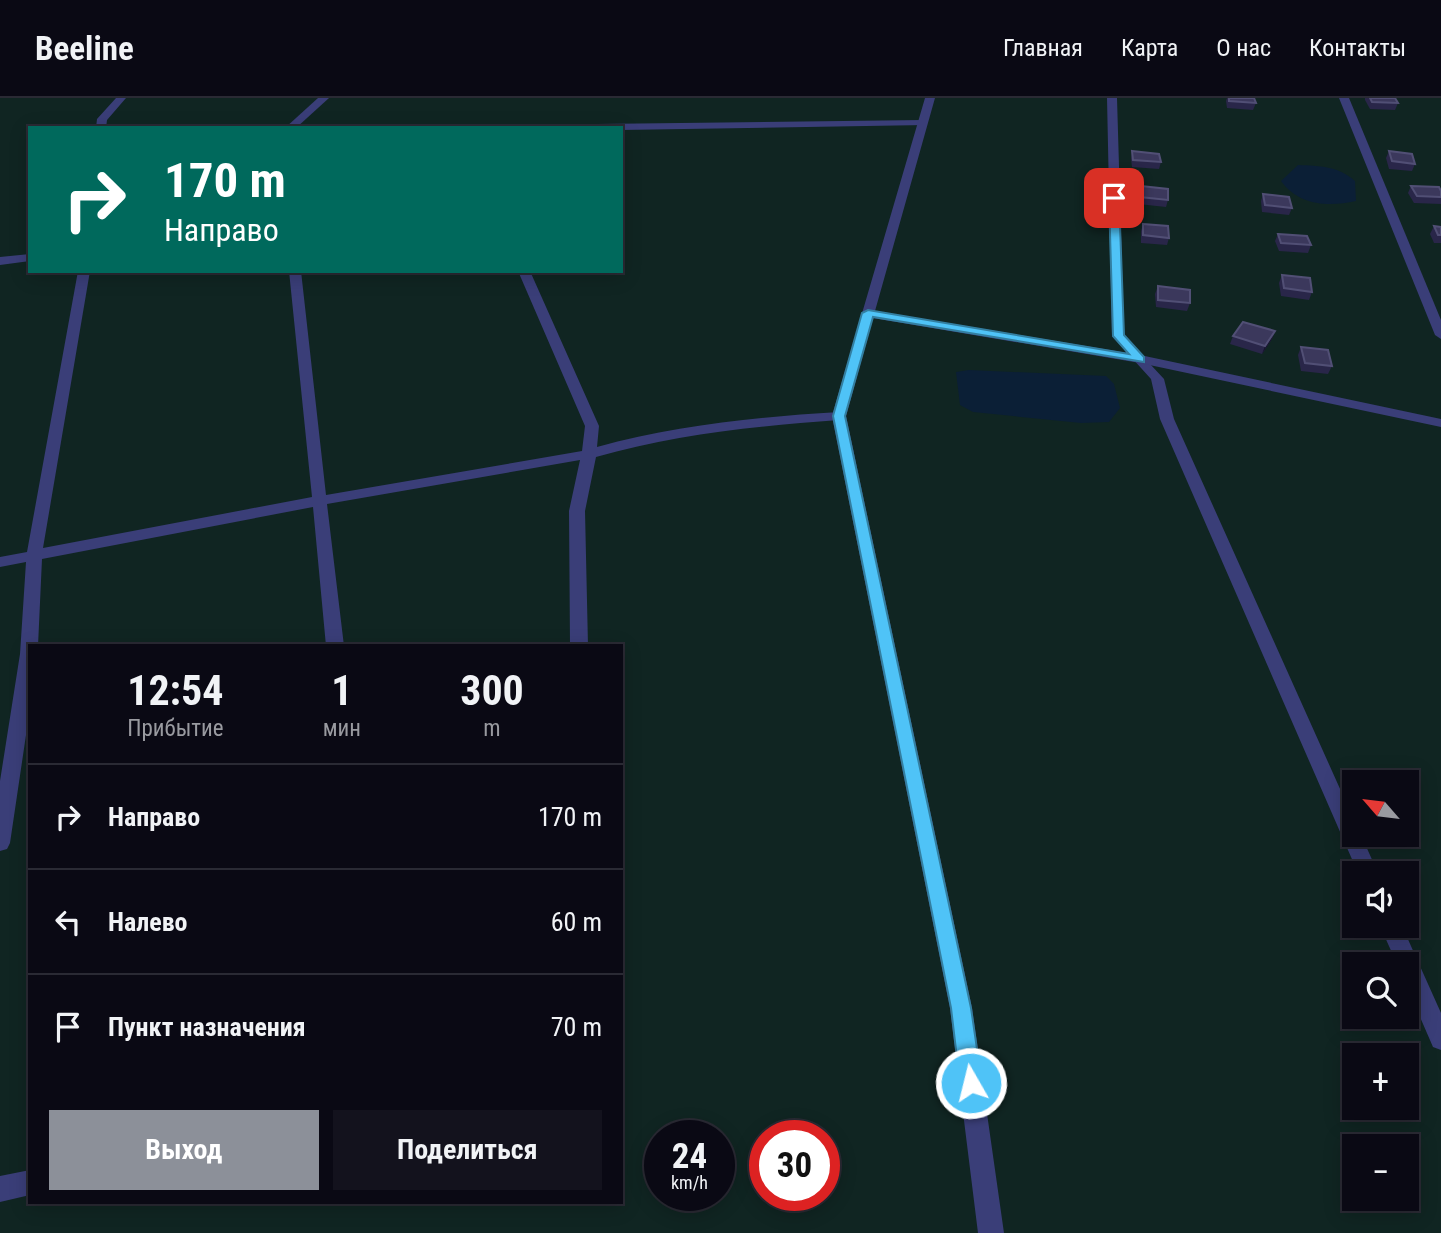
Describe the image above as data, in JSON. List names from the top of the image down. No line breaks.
{"north":"top left","page":{"header":"Beeline","nav":["Главная","Карта","О нас","Контакты"],"turn":["170 m","Направо"],"eta":["12:54","Прибытие","1","мин","300","m"],"list":[{"name":"Направо","value":"170 m"},{"name":"Налево","value":"60 m"},{"name":"Пункт назначения","value":"70 m"}],"map_buttons":["+","−"],"buttons":["Выход","Поделиться"],"speed":"24 km/h","limit":"30"}}
